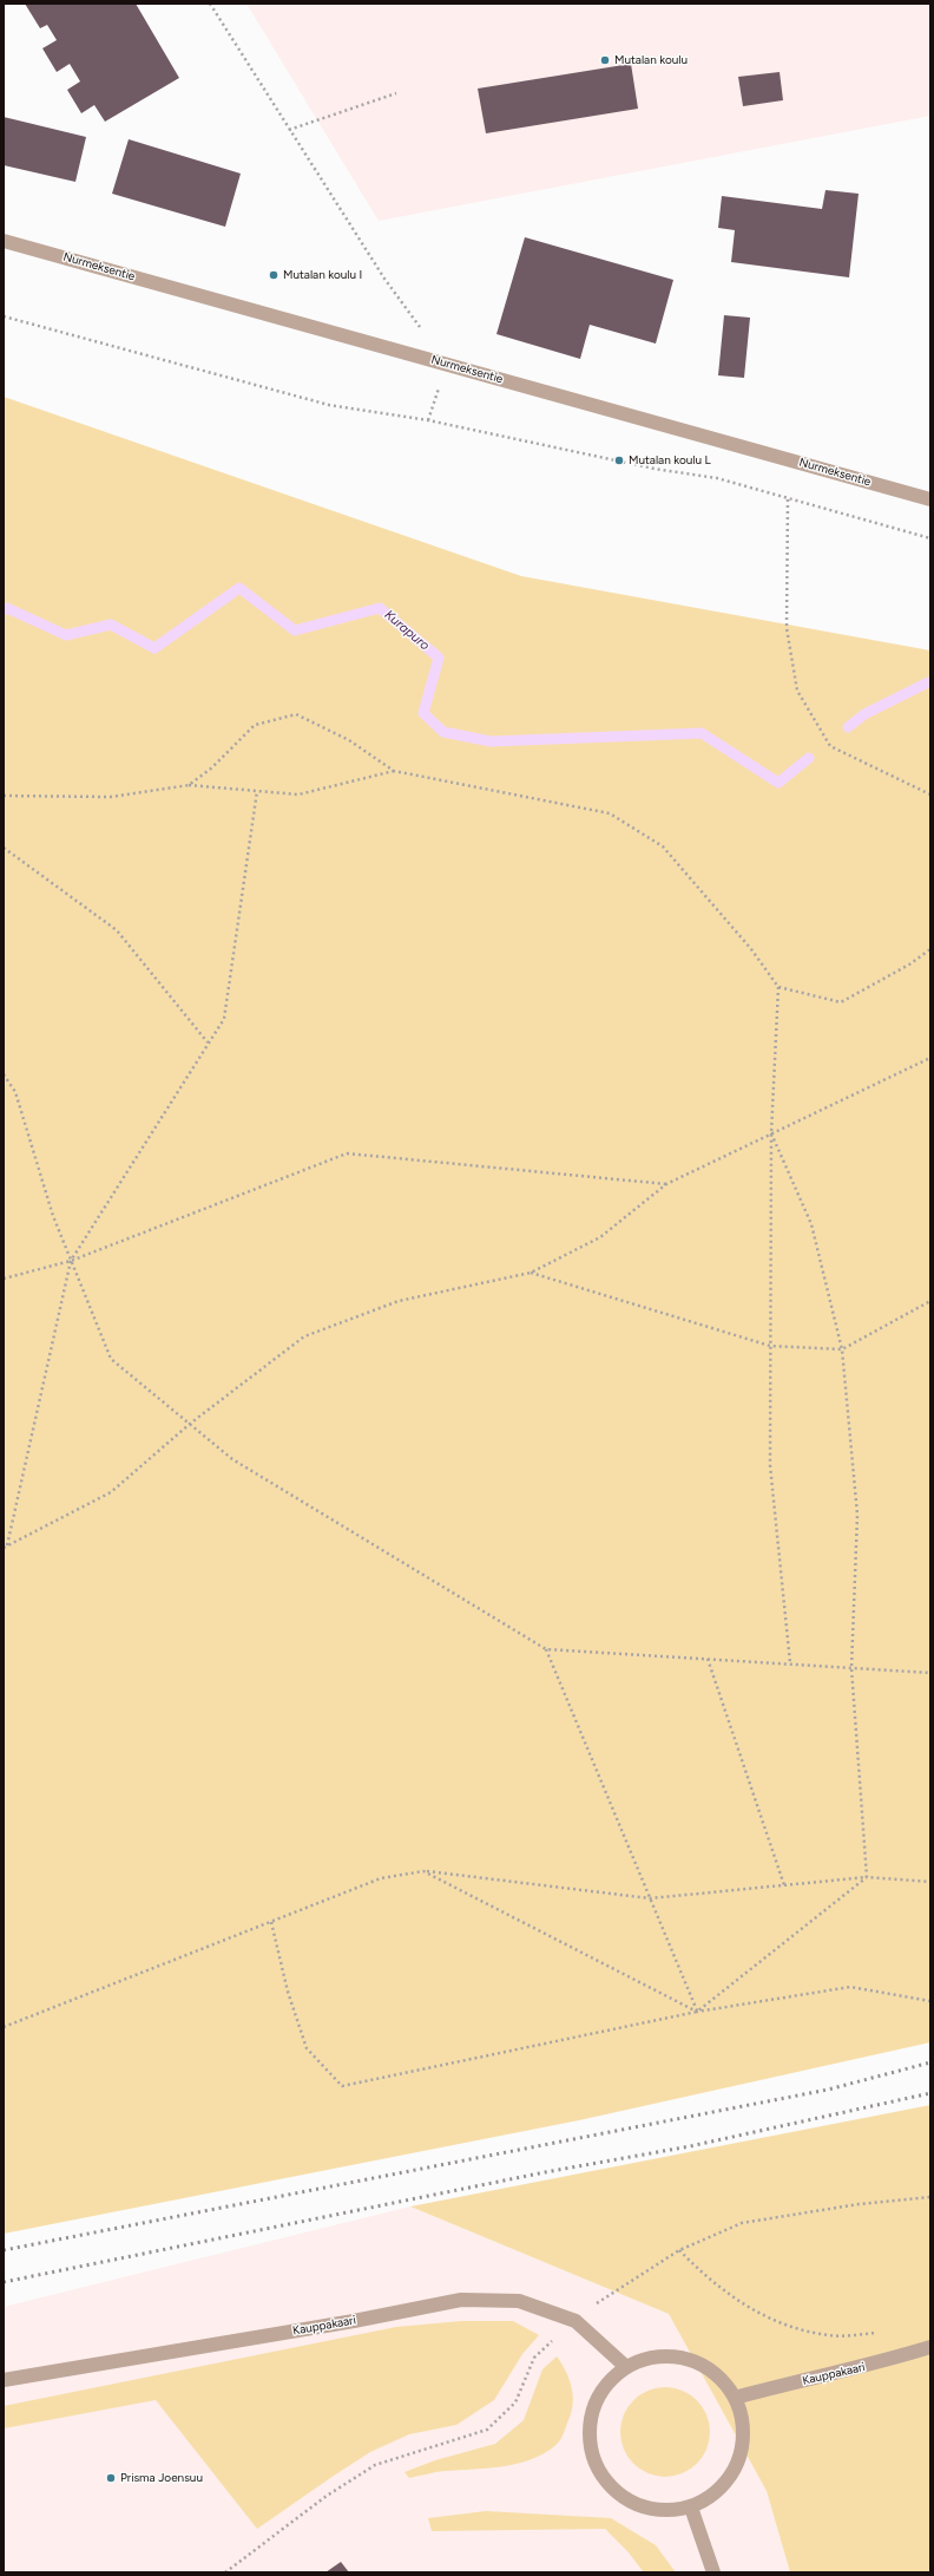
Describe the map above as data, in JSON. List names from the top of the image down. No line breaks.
{"streets":{"street":["Nurmeksentie","Kauppakaari"]},"water":["Kurapuro"],"places":["Mutalan koulu","Mutalan koulu I","Mutalan koulu L","Prisma Joensuu"]}
